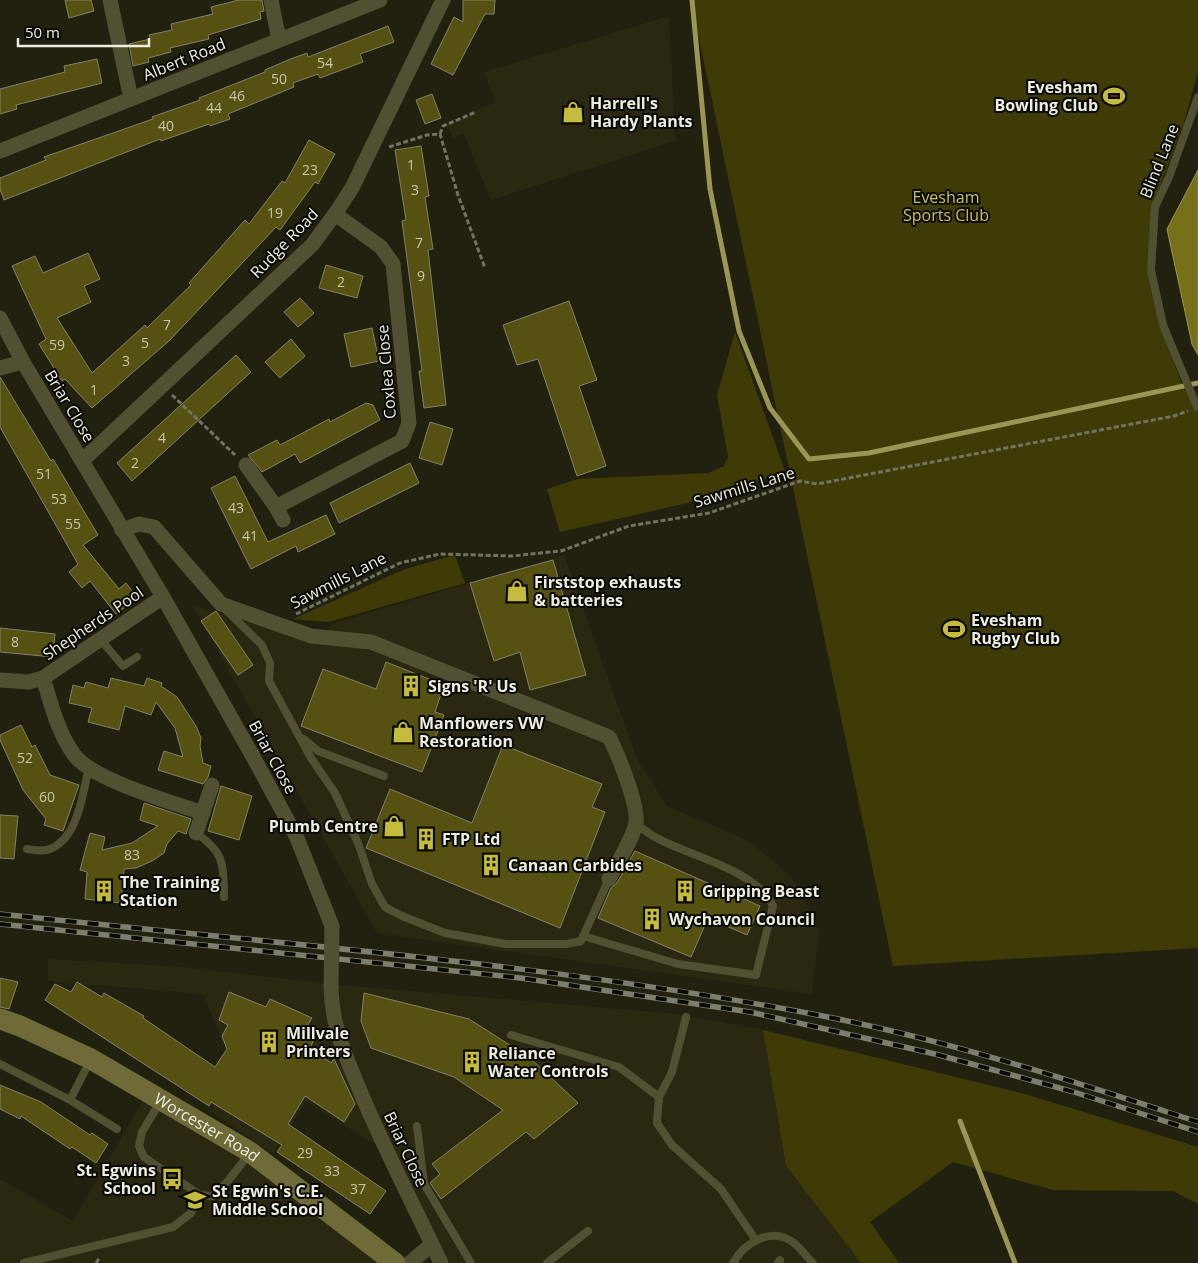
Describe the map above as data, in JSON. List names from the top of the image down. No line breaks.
{"streets":{"main road":["Worcester Road"],"street":["Albert Road","Rudge Road","Coxlea Close","Briar Close","Shepherds Pool"],"lane":["Blind Lane"],"path":["Sawmills Lane"]},"crossings":[["Blind Lane","Sawmills Lane"],["Rudge Road","Coxlea Close"],["Rudge Road","Briar Close"],["Briar Close","Shepherds Pool"]],"parks":["Evesham Sports Club"],"places":{"sports":["Evesham Bowling Club","Evesham Rugby Club"],"shop":["Harrell's Hardy Plants","Firststop exhausts & batteries","Manflowers VW Restoration","Plumb Centre"],"building":["Signs 'R' Us","FTP Ltd","Canaan Carbides","The Training Station","Gripping Beast","Wychavon Council","Millvale Printers","Reliance Water Controls"],"bus stop":["St. Egwins School"],"school or university":["St Egwin's C.E. Middle School"]},"house_numbers":["54","50","46","44","40","1","23","3","19","7","9","2","7","5","59","3","1","4","2","51","53","43","55","41","8","52","60","83","29","33","37"],"scale_bar":"50 m"}
